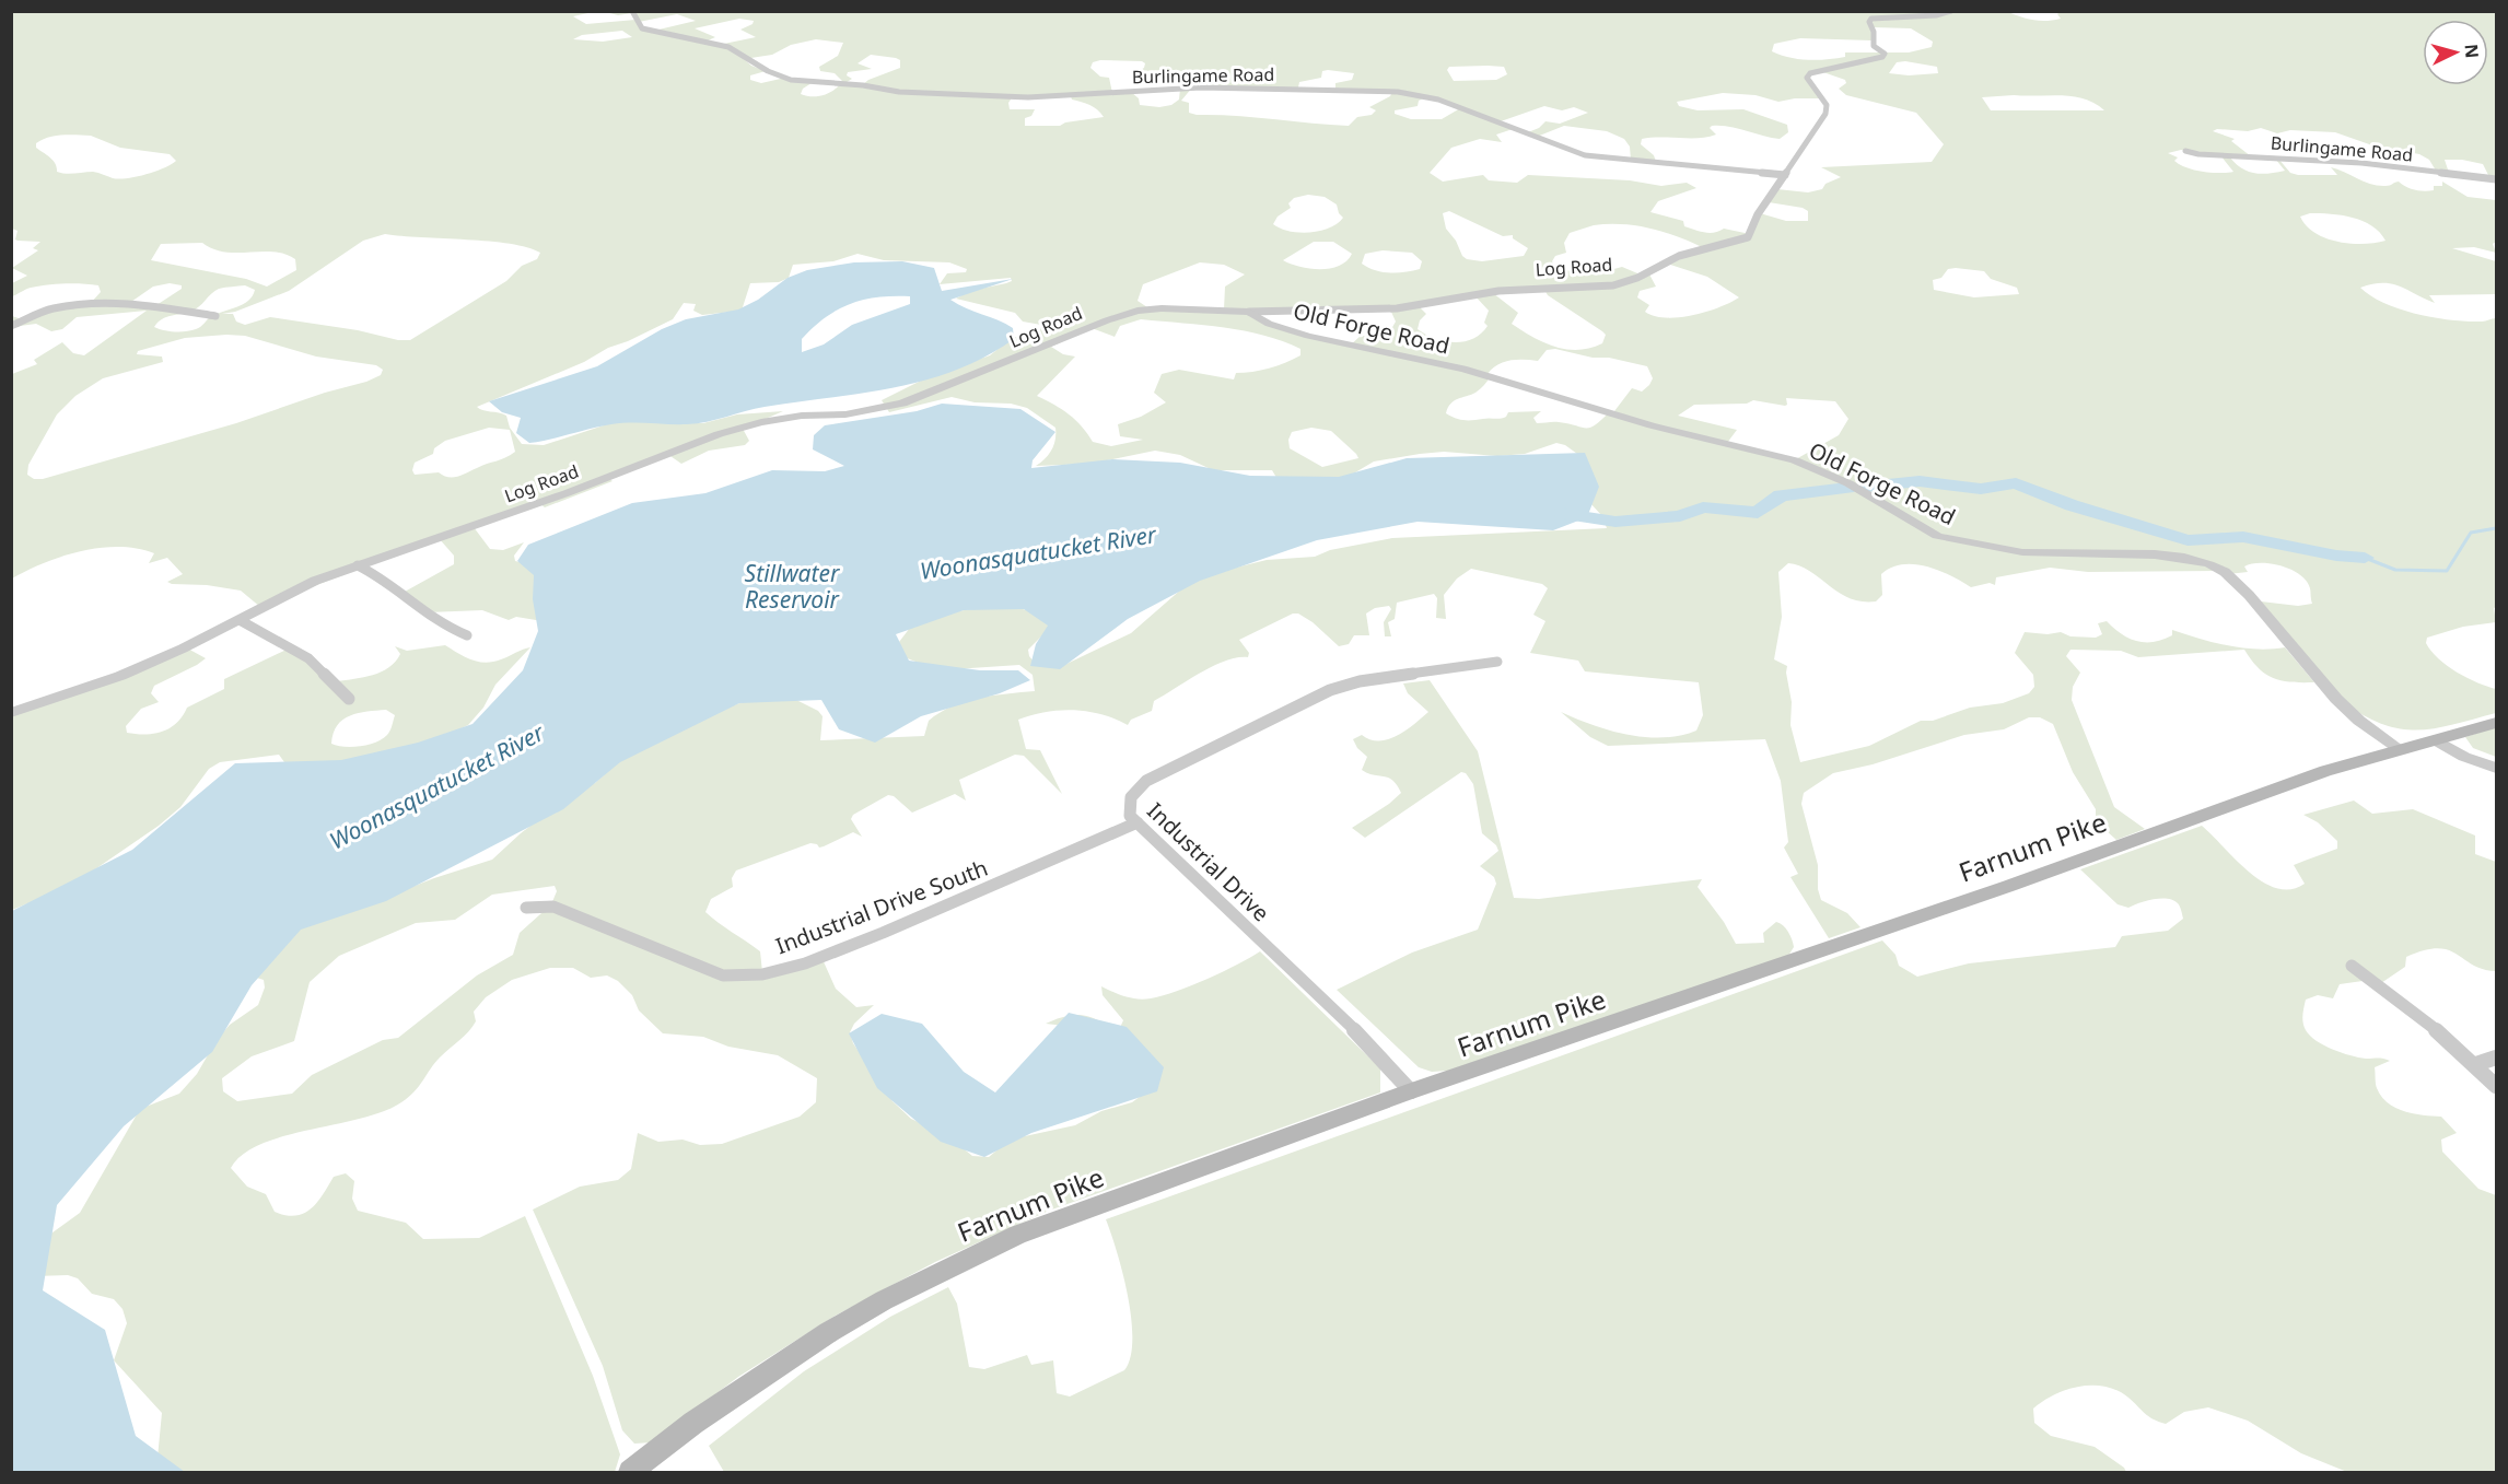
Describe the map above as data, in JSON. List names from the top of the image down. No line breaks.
{"streets":{"main road":["Farnum Pike"],"street":["Burlingame Road","Log Road","Old Forge Road","Industrial Drive","Industrial Drive South"]},"crossings":[["Burlingame Road","Log Road"],["Log Road","Old Forge Road"],["Old Forge Road","Farnum Pike"],["Farnum Pike","Industrial Drive"],["Industrial Drive","Industrial Drive South"]],"water":["Woonasquatucket River","Stillwater Reservoir"],"north":"right"}
